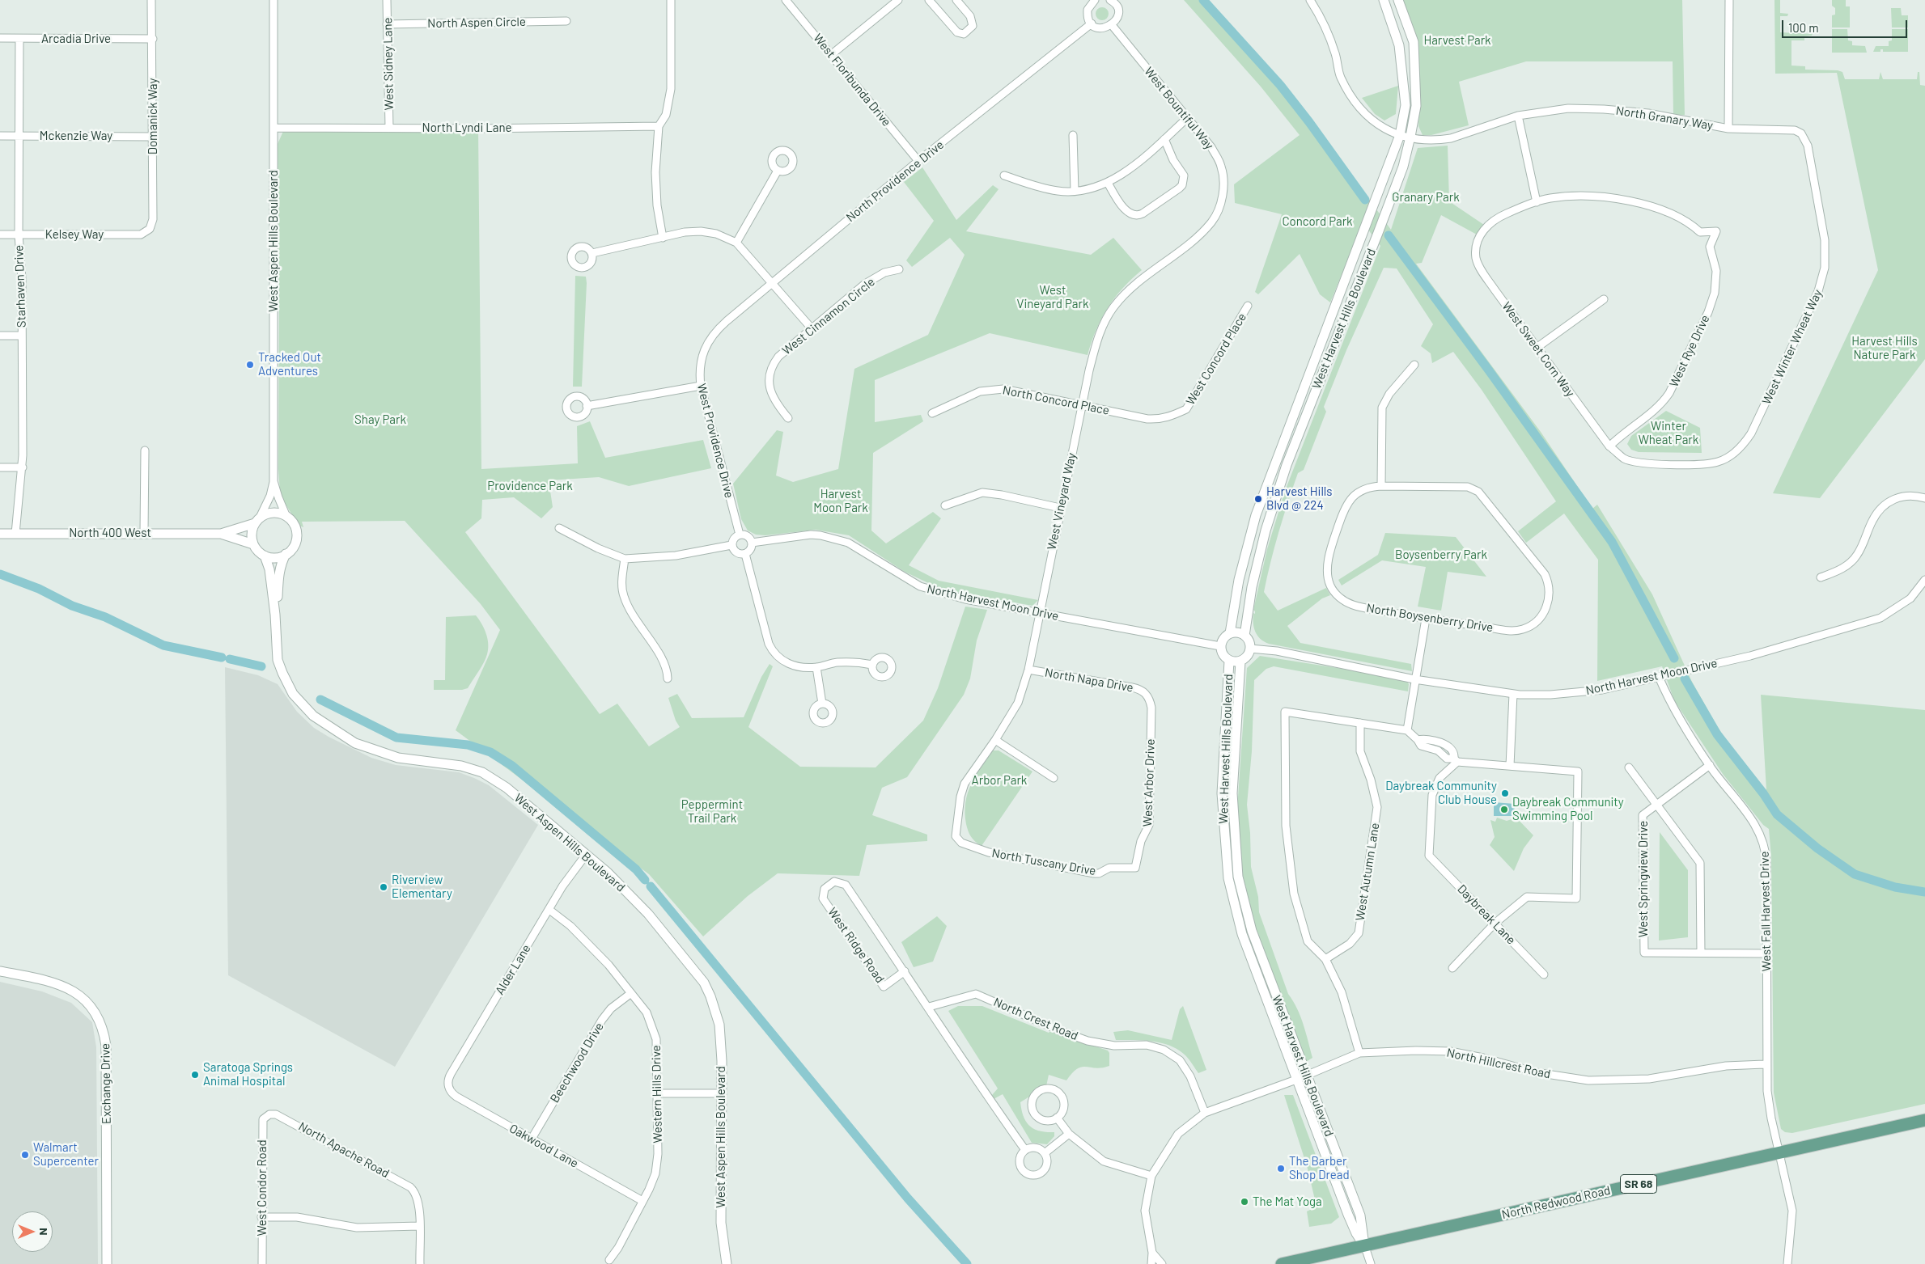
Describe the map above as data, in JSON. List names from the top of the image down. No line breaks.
{"streets":{"main road":["SR 68","North Redwood Road"],"street":["North Aspen Circle","Arcadia Drive","West Sidney Lane","West Floribunda Drive","West Bountiful Way","Domanick Way","North Granary Way","North Lyndi Lane","Mckenzie Way","North Providence Drive","Kelsey Way","West Aspen Hills Boulevard","Starhaven Drive","West Cinnamon Circle","West Harvest Hills Boulevard","West Winter Wheat Way","West Sweet Corn Way","West Rye Drive","West Concord Place","North Concord Place","West Providence Drive","West Vineyard Way","North 400 West","North Harvest Moon Drive","North Boysenberry Drive","North Napa Drive","West Arbor Drive","North Tuscany Drive","West Autumn Lane","West Springview Drive","West Fall Harvest Drive","Daybreak Lane","West Ridge Road","Alder Lane","North Crest Road","Beechwood Drive","North Hillcrest Road","Exchange Drive","Western Hills Drive","Oakwood Lane","North Apache Road","West Condor Road"]},"crossings":[["North Aspen Circle","West Sidney Lane"],["Arcadia Drive","Domanick Way"],["Arcadia Drive","Starhaven Drive"],["West Sidney Lane","North Lyndi Lane"],["West Floribunda Drive","North Providence Drive"],["West Bountiful Way","West Vineyard Way"],["Domanick Way","Mckenzie Way"],["Domanick Way","Kelsey Way"],["North Granary Way","West Harvest Hills Boulevard"],["North Granary Way","West Winter Wheat Way"],["North Lyndi Lane","West Aspen Hills Boulevard"],["Mckenzie Way","Starhaven Drive"],["North Providence Drive","West Providence Drive"],["Kelsey Way","Starhaven Drive"],["West Aspen Hills Boulevard","Alder Lane"],["Starhaven Drive","North 400 West"],["West Harvest Hills Boulevard","North Harvest Moon Drive"],["West Harvest Hills Boulevard","North Hillcrest Road"],["West Harvest Hills Boulevard","North Redwood Road"],["West Winter Wheat Way","West Sweet Corn Way"],["West Sweet Corn Way","West Rye Drive"],["West Concord Place","North Concord Place"],["North Concord Place","West Vineyard Way"],["West Providence Drive","North Harvest Moon Drive"],["West Vineyard Way","North Harvest Moon Drive"],["West Vineyard Way","North Napa Drive"],["West Vineyard Way","North Tuscany Drive"],["North Harvest Moon Drive","West Fall Harvest Drive"],["North Napa Drive","West Arbor Drive"],["West Arbor Drive","North Tuscany Drive"],["West Springview Drive","West Fall Harvest Drive"],["West Fall Harvest Drive","North Redwood Road"],["West Ridge Road","North Crest Road"],["Alder Lane","Western Hills Drive"],["Alder Lane","Oakwood Lane"],["North Crest Road","North Hillcrest Road"],["Beechwood Drive","Western Hills Drive"],["Beechwood Drive","Oakwood Lane"],["Western Hills Drive","Oakwood Lane"],["North Apache Road","West Condor Road"]],"parks":["Harvest Park","Granary Park","Concord Park","West Vineyard Park","Harvest Hills Nature Park","Shay Park","Winter Wheat Park","Providence Park","Harvest Moon Park","Boysenberry Park","Arbor Park","Peppermint Trail Park"],"places":["Tracked Out Adventures","Harvest Hills Blvd @ 224","Daybreak Community Club House","Daybreak Community Swimming Pool","Riverview Elementary","Saratoga Springs Animal Hospital","Walmart Supercenter","The Barber Shop Dread","The Mat Yoga"],"scale_bar":"100 m","north":"right"}
